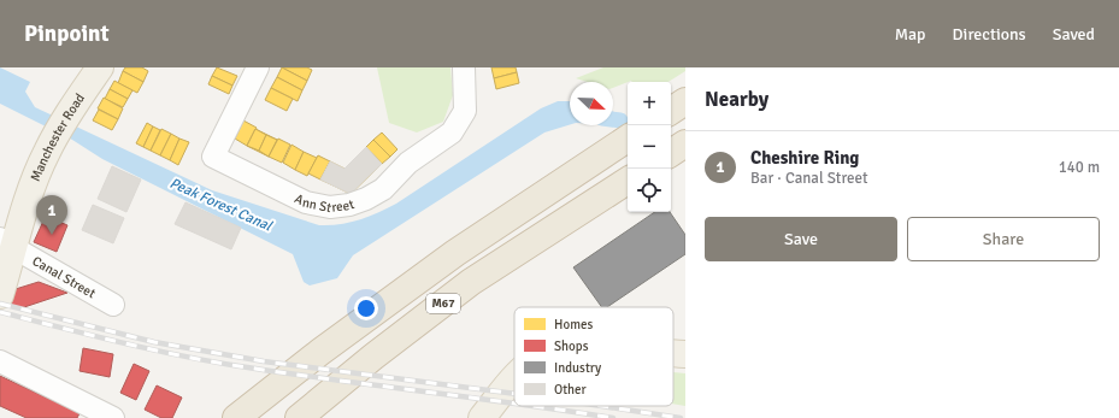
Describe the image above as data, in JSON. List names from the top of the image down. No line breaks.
{"streets":{"highway":["M67"],"main road":["Manchester Road"],"street":["Ann Street","Canal Street"]},"crossings":[["Manchester Road","Canal Street"]],"water":["Peak Forest Canal"],"legend":["Homes","Shops","Industry","Other"],"north":"bottom right","page":{"header":"Pinpoint","nav":["Map","Directions","Saved"],"heading":"Nearby","map_buttons":["+","−"],"list":[{"mark":"1","name":"Cheshire Ring","note":"Bar · Canal Street","value":"140 m"}],"pins":"1","buttons":["Save","Share"]}}
